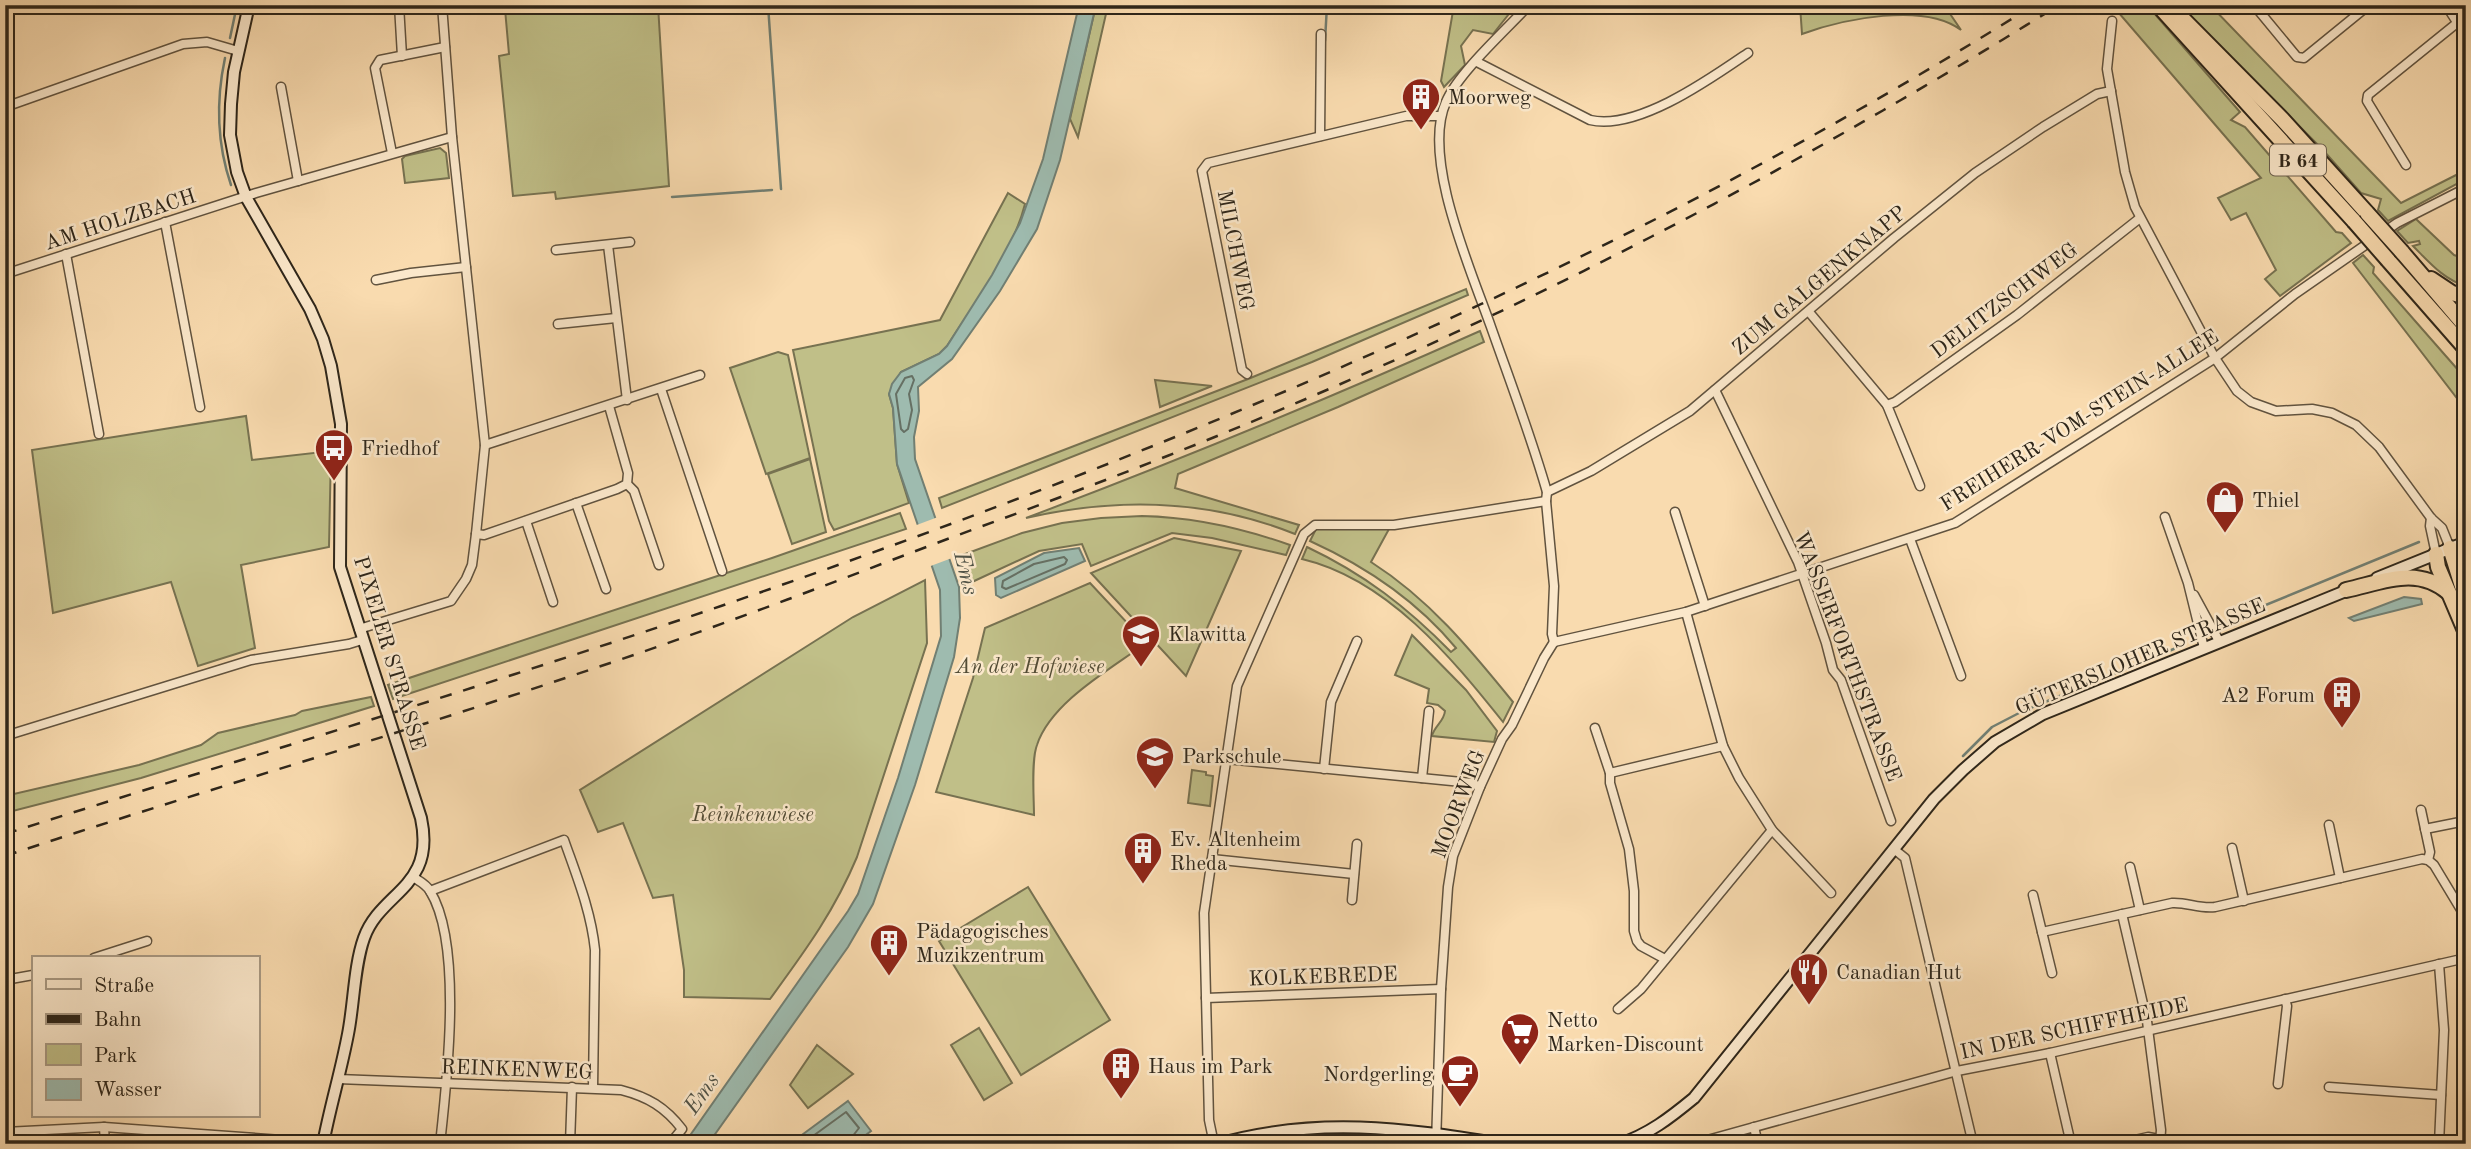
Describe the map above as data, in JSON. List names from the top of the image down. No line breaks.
{"streets":{"highway":["B 64"],"main road":["PIXELER STRASSE","GÜTERSLOHER STRASSE"],"street":["AM HOLZBACH","MILCHWEG","ZUM GALGENKNAPP","DELITZSCHWEG","FREIHERR-VOM-STEIN-ALLEE","WASSERFORTHSTRASSE","MOORWEG","KOLKEBREDE","IN DER SCHIFFHEIDE","REINKENWEG"]},"crossings":[["AM HOLZBACH","PIXELER STRASSE"],["MILCHWEG","MOORWEG"],["ZUM GALGENKNAPP","WASSERFORTHSTRASSE"],["ZUM GALGENKNAPP","MOORWEG"],["FREIHERR-VOM-STEIN-ALLEE","WASSERFORTHSTRASSE"],["FREIHERR-VOM-STEIN-ALLEE","MOORWEG"],["PIXELER STRASSE","REINKENWEG"],["MOORWEG","KOLKEBREDE"]],"water":["Ems"],"parks":["An der Hofwiese","Reinkenwiese"],"places":{"building":["Moorweg","A2 Forum","Ev. Altenheim Rheda","Pädagogisches Muzikzentrum","Haus im Park"],"bus stop":["Friedhof"],"shop":["Thiel"],"school or university":["Klawitta","Parkschule"],"restaurant":["Canadian Hut"],"supermarket":["Netto Marken-Discount"],"cafe":["Nordgerling"]},"legend":["Straße","Bahn","Park","Wasser"]}
